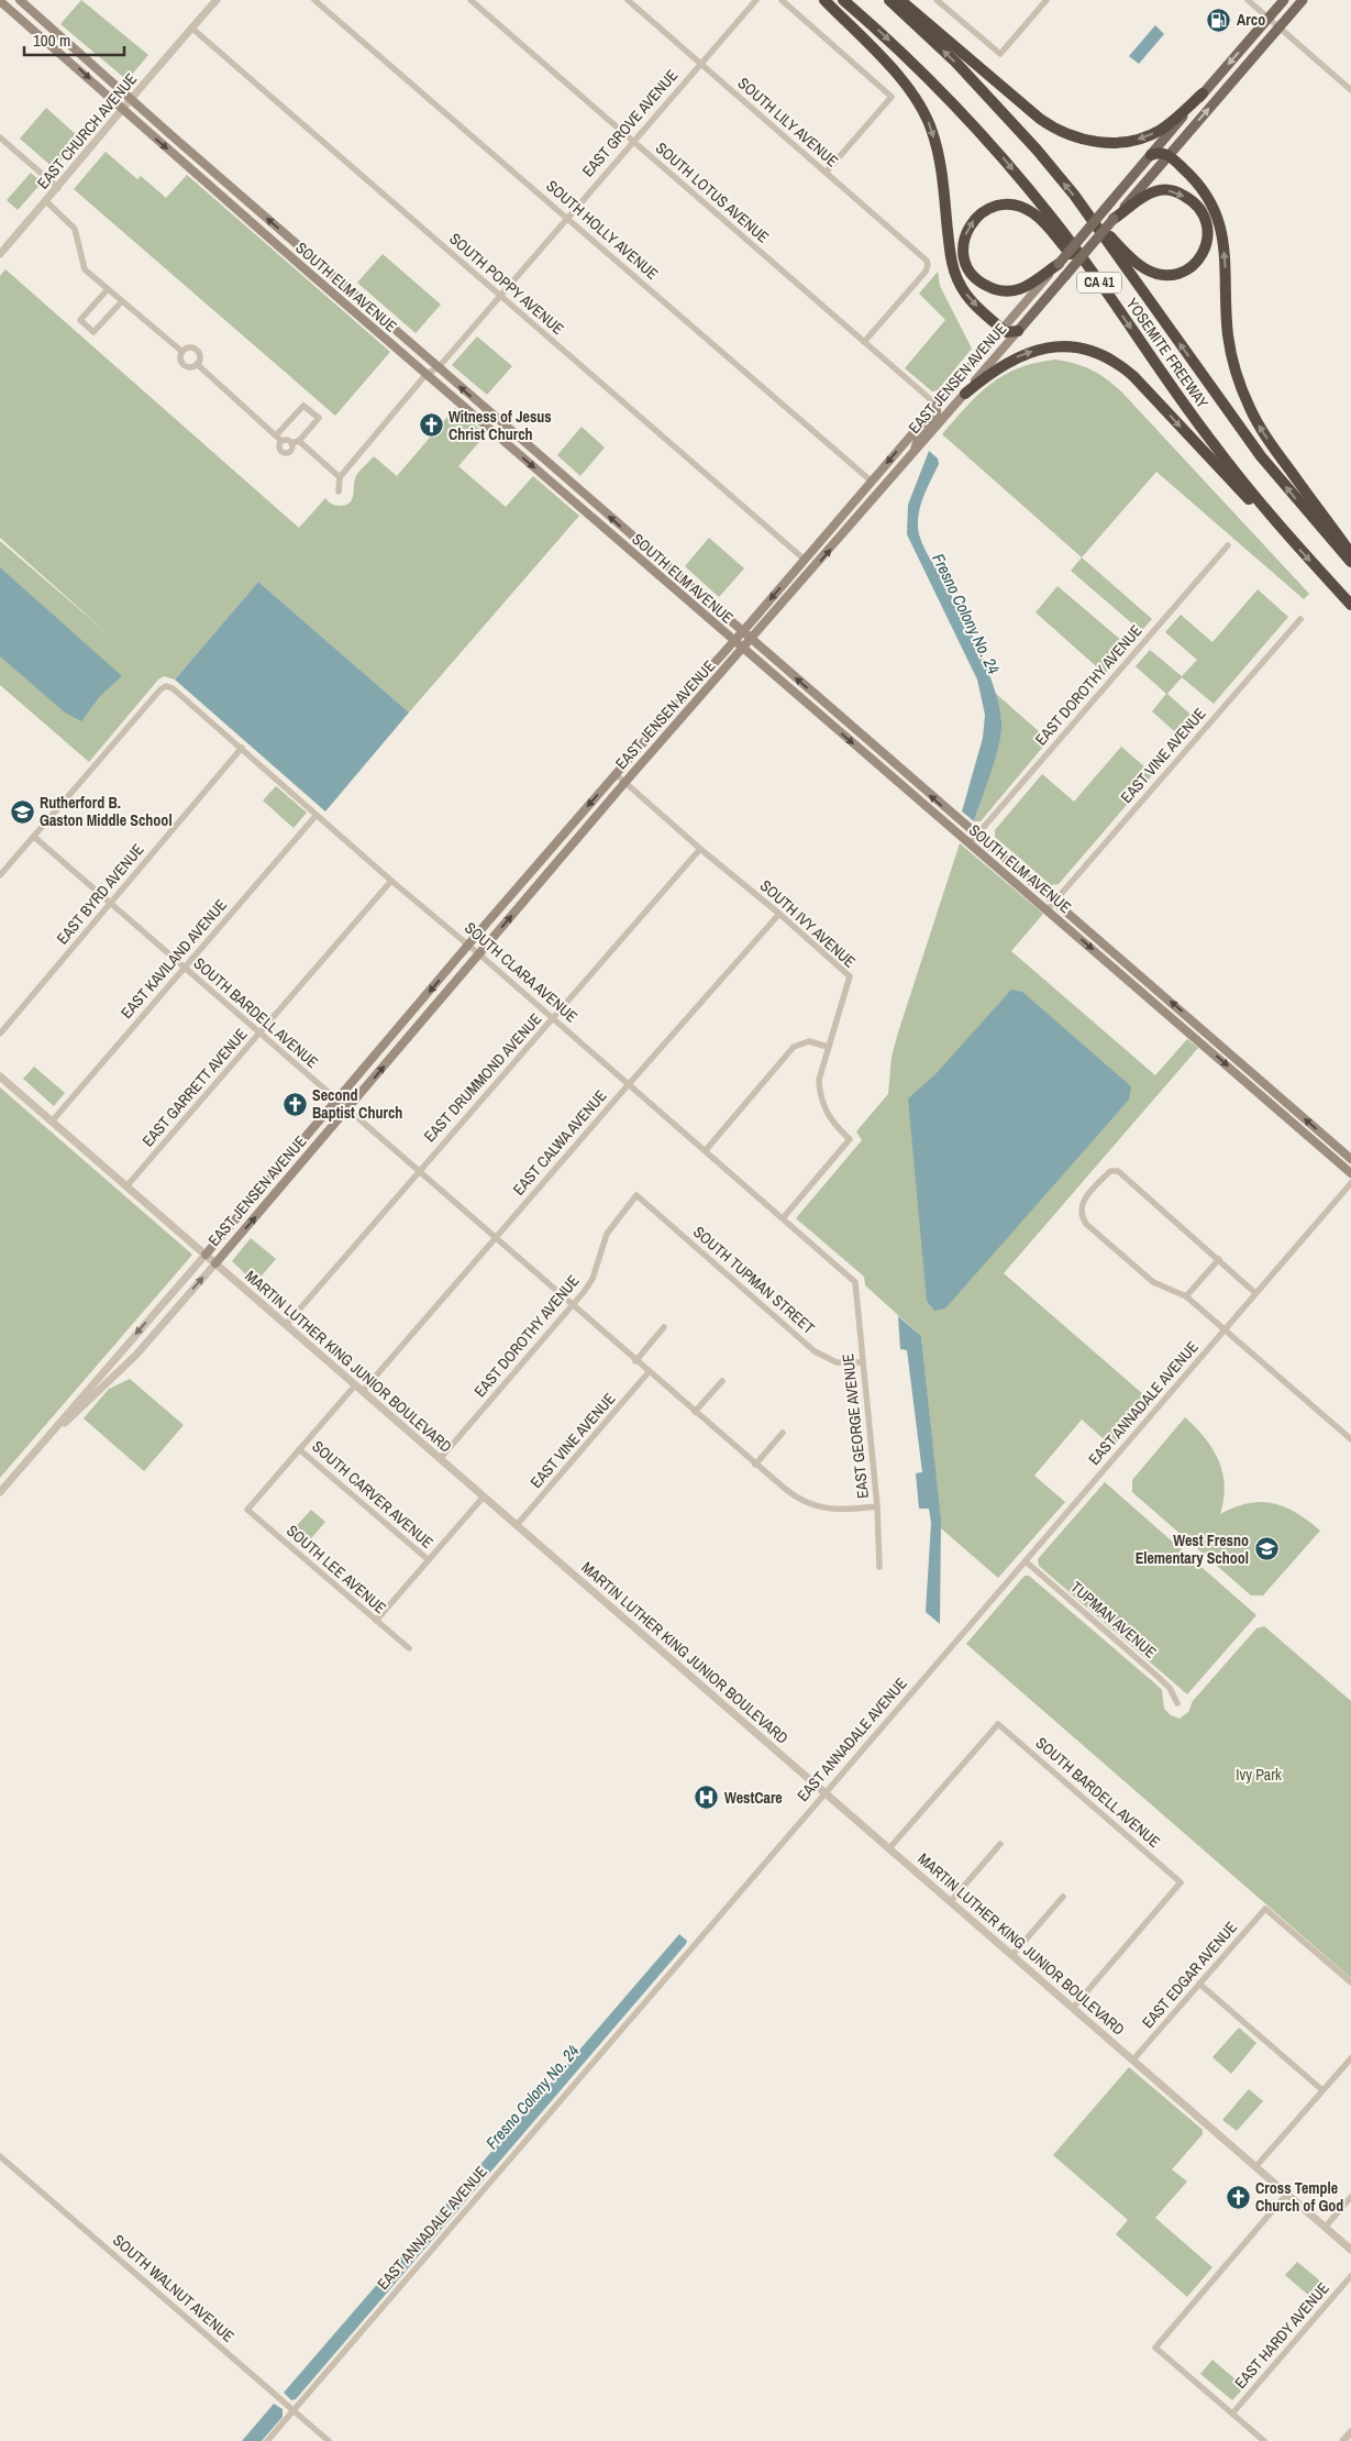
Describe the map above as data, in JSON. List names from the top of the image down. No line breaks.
{"streets":{"highway":["CA 41","YOSEMITE FREEWAY"],"main road":["SOUTH ELM AVENUE","EAST JENSEN AVENUE"],"street":["SOUTH LILY AVENUE","EAST GROVE AVENUE","EAST CHURCH AVENUE","SOUTH LOTUS AVENUE","SOUTH HOLLY AVENUE","SOUTH POPPY AVENUE","EAST DOROTHY AVENUE","EAST VINE AVENUE","EAST BYRD AVENUE","SOUTH IVY AVENUE","EAST KAVILAND AVENUE","SOUTH CLARA AVENUE","SOUTH BARDELL AVENUE","EAST DRUMMOND AVENUE","EAST GARRETT AVENUE","EAST CALWA AVENUE","SOUTH TUPMAN STREET","MARTIN LUTHER KING JUNIOR BOULEVARD","EAST ANNADALE AVENUE","EAST GEORGE AVENUE","SOUTH CARVER AVENUE","SOUTH LEE AVENUE","TUPMAN AVENUE","EAST EDGAR AVENUE","SOUTH WALNUT AVENUE","EAST HARDY AVENUE"]},"crossings":[["SOUTH LILY AVENUE","EAST GROVE AVENUE"],["SOUTH LILY AVENUE","SOUTH LOTUS AVENUE"],["EAST GROVE AVENUE","SOUTH LOTUS AVENUE"],["EAST GROVE AVENUE","SOUTH HOLLY AVENUE"],["EAST GROVE AVENUE","SOUTH POPPY AVENUE"],["EAST GROVE AVENUE","SOUTH ELM AVENUE"],["EAST CHURCH AVENUE","SOUTH POPPY AVENUE"],["EAST CHURCH AVENUE","SOUTH ELM AVENUE"],["SOUTH LOTUS AVENUE","EAST JENSEN AVENUE"],["SOUTH HOLLY AVENUE","EAST JENSEN AVENUE"],["SOUTH POPPY AVENUE","EAST JENSEN AVENUE"],["SOUTH ELM AVENUE","EAST JENSEN AVENUE"],["SOUTH ELM AVENUE","EAST DOROTHY AVENUE"],["SOUTH ELM AVENUE","EAST VINE AVENUE"],["EAST JENSEN AVENUE","SOUTH IVY AVENUE"],["EAST JENSEN AVENUE","SOUTH CLARA AVENUE"],["EAST JENSEN AVENUE","SOUTH BARDELL AVENUE"],["EAST JENSEN AVENUE","MARTIN LUTHER KING JUNIOR BOULEVARD"],["EAST DOROTHY AVENUE","SOUTH BARDELL AVENUE"],["EAST DOROTHY AVENUE","SOUTH TUPMAN STREET"],["EAST DOROTHY AVENUE","MARTIN LUTHER KING JUNIOR BOULEVARD"],["EAST VINE AVENUE","SOUTH BARDELL AVENUE"],["EAST VINE AVENUE","MARTIN LUTHER KING JUNIOR BOULEVARD"],["EAST BYRD AVENUE","SOUTH CLARA AVENUE"],["EAST BYRD AVENUE","SOUTH BARDELL AVENUE"],["SOUTH IVY AVENUE","SOUTH CLARA AVENUE"],["SOUTH IVY AVENUE","EAST DRUMMOND AVENUE"],["SOUTH IVY AVENUE","EAST CALWA AVENUE"],["EAST KAVILAND AVENUE","SOUTH CLARA AVENUE"],["EAST KAVILAND AVENUE","SOUTH BARDELL AVENUE"],["EAST KAVILAND AVENUE","MARTIN LUTHER KING JUNIOR BOULEVARD"],["SOUTH CLARA AVENUE","SOUTH BARDELL AVENUE"],["SOUTH CLARA AVENUE","EAST DRUMMOND AVENUE"],["SOUTH CLARA AVENUE","EAST GARRETT AVENUE"],["SOUTH CLARA AVENUE","EAST CALWA AVENUE"],["SOUTH CLARA AVENUE","EAST GEORGE AVENUE"],["SOUTH BARDELL AVENUE","EAST DRUMMOND AVENUE"],["SOUTH BARDELL AVENUE","EAST GARRETT AVENUE"],["SOUTH BARDELL AVENUE","EAST CALWA AVENUE"],["SOUTH BARDELL AVENUE","MARTIN LUTHER KING JUNIOR BOULEVARD"],["SOUTH BARDELL AVENUE","EAST GEORGE AVENUE"],["EAST DRUMMOND AVENUE","MARTIN LUTHER KING JUNIOR BOULEVARD"],["EAST GARRETT AVENUE","MARTIN LUTHER KING JUNIOR BOULEVARD"],["EAST CALWA AVENUE","MARTIN LUTHER KING JUNIOR BOULEVARD"],["SOUTH TUPMAN STREET","EAST GEORGE AVENUE"],["MARTIN LUTHER KING JUNIOR BOULEVARD","EAST ANNADALE AVENUE"],["MARTIN LUTHER KING JUNIOR BOULEVARD","EAST EDGAR AVENUE"],["EAST ANNADALE AVENUE","TUPMAN AVENUE"],["EAST ANNADALE AVENUE","SOUTH WALNUT AVENUE"],["SOUTH CARVER AVENUE","SOUTH LEE AVENUE"]],"water":["Fresno Colony No. 24"],"parks":["Ivy Park"],"places":{"fuel station":["Arco"],"church":["Witness of Jesus Christ Church","Second Baptist Church","Cross Temple Church of God"],"school or university":["Rutherford B. Gaston Middle School","West Fresno Elementary School"],"hospital":["WestCare"]},"scale_bar":"100 m"}
